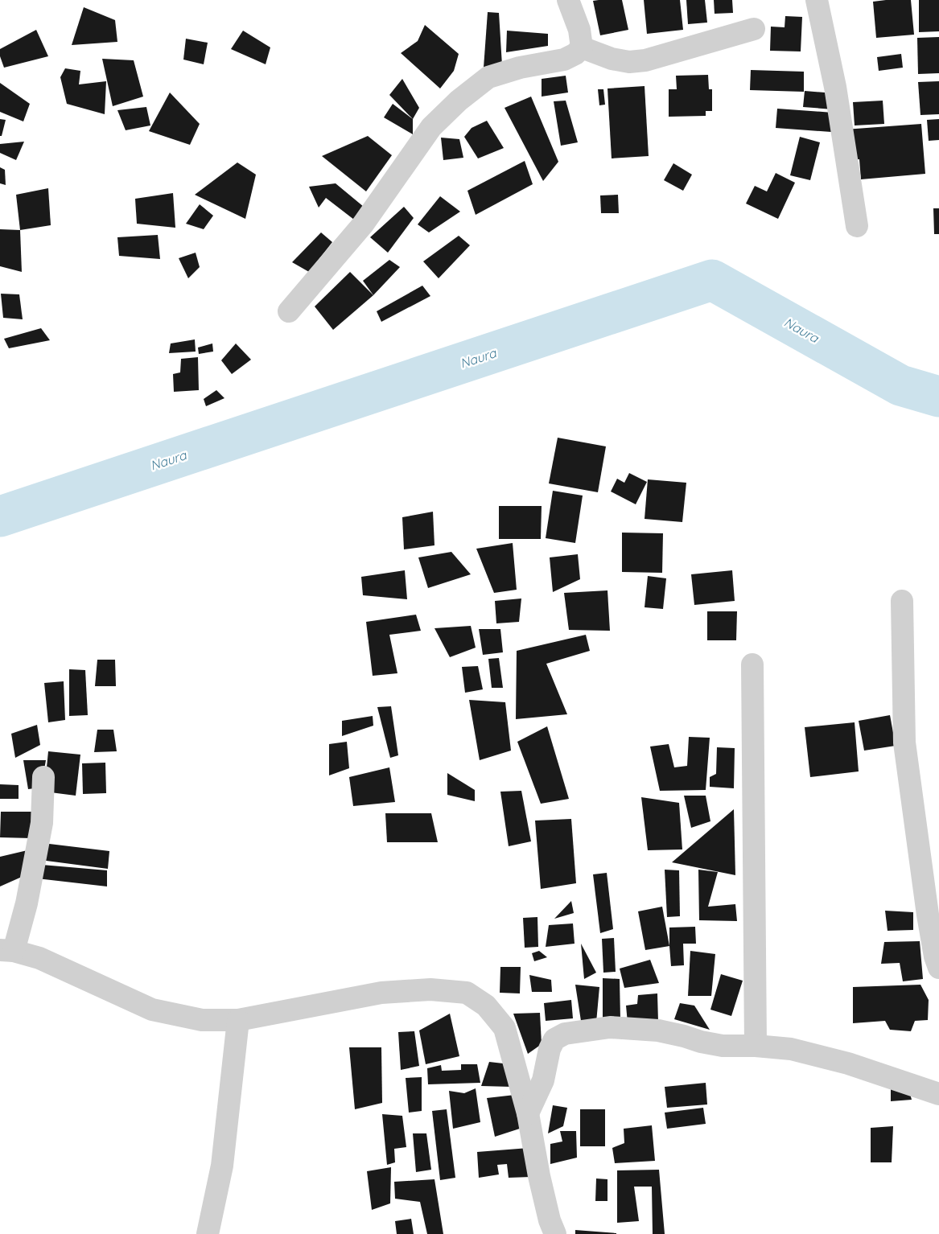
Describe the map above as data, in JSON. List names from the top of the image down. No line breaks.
{"water":["Naura"]}
